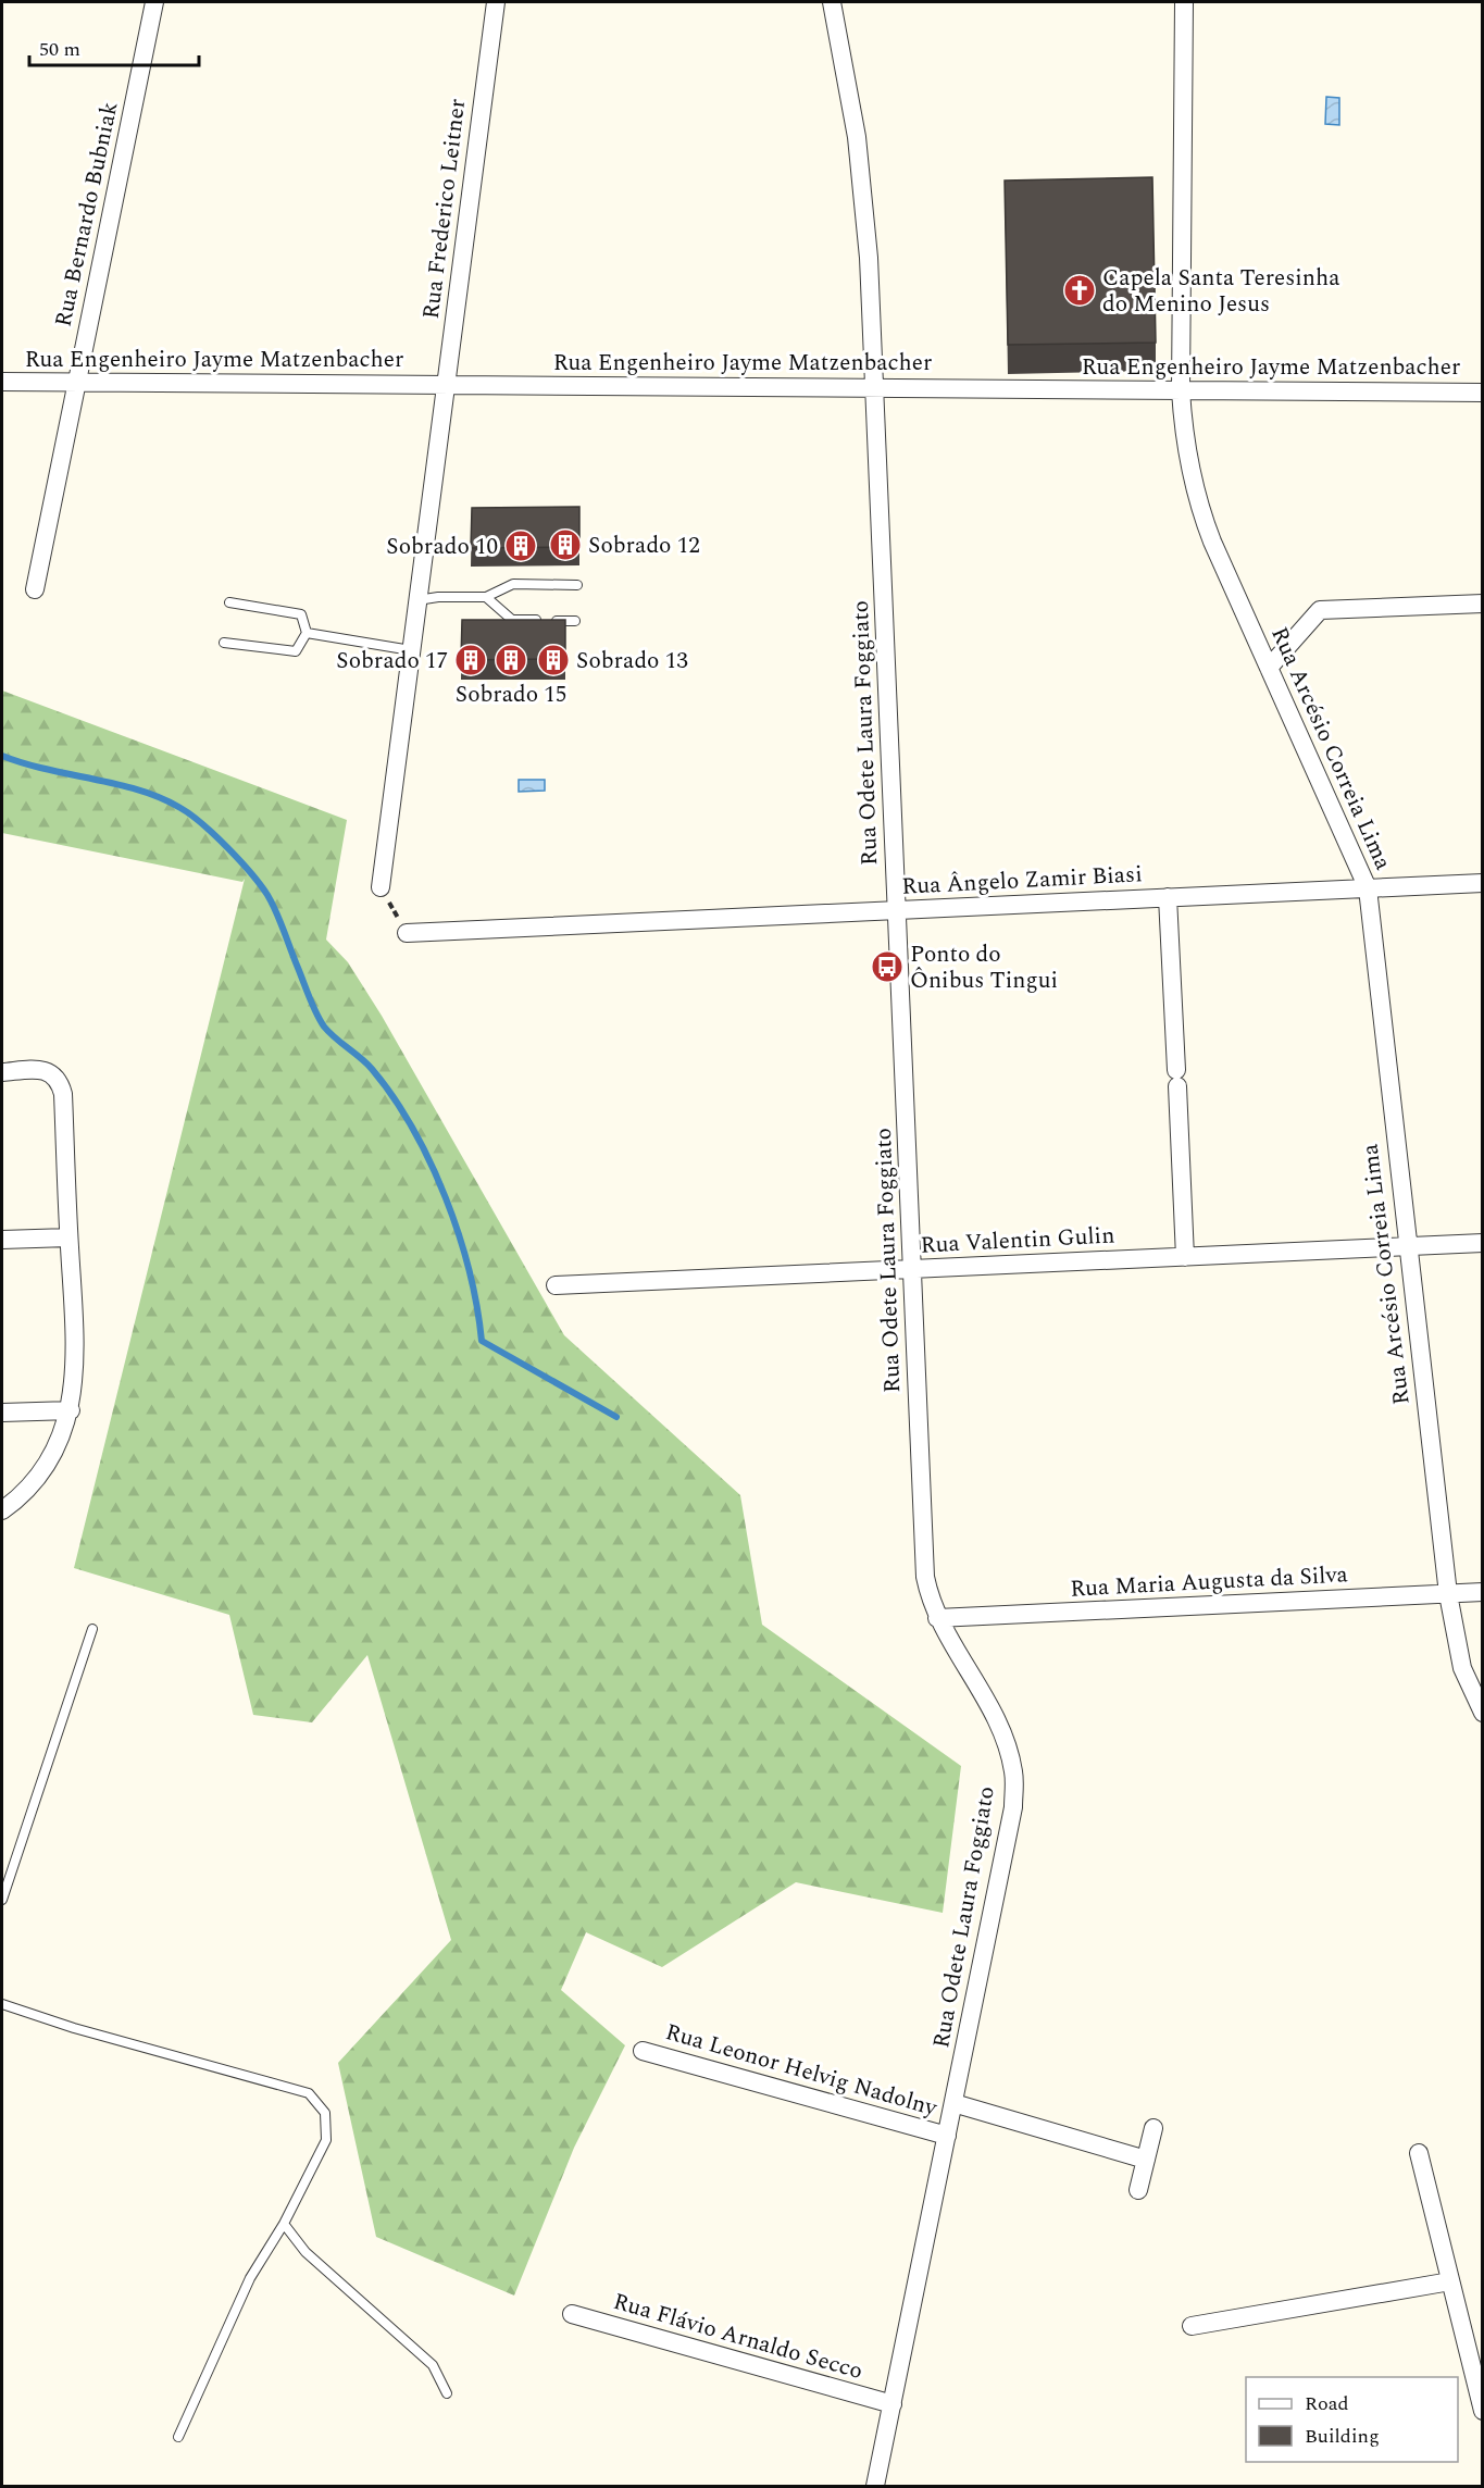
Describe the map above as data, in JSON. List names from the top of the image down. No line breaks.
{"streets":{"street":["Rua Frederico Leitner","Rua Bernardo Bubniak","Rua Engenheiro Jayme Matzenbacher","Rua Odete Laura Foggiato","Rua Arcésio Correia Lima","Rua Ângelo Zamir Biasi","Rua Valentin Gulin","Rua Maria Augusta da Silva","Rua Leonor Helvig Nadolny","Rua Flávio Arnaldo Secco"]},"crossings":[["Rua Frederico Leitner","Rua Engenheiro Jayme Matzenbacher"],["Rua Bernardo Bubniak","Rua Engenheiro Jayme Matzenbacher"],["Rua Engenheiro Jayme Matzenbacher","Rua Odete Laura Foggiato"],["Rua Engenheiro Jayme Matzenbacher","Rua Arcésio Correia Lima"],["Rua Odete Laura Foggiato","Rua Ângelo Zamir Biasi"],["Rua Odete Laura Foggiato","Rua Valentin Gulin"],["Rua Odete Laura Foggiato","Rua Maria Augusta da Silva"],["Rua Odete Laura Foggiato","Rua Leonor Helvig Nadolny"],["Rua Odete Laura Foggiato","Rua Flávio Arnaldo Secco"],["Rua Arcésio Correia Lima","Rua Ângelo Zamir Biasi"],["Rua Arcésio Correia Lima","Rua Valentin Gulin"],["Rua Arcésio Correia Lima","Rua Maria Augusta da Silva"]],"places":{"church":["Capela Santa Teresinha do Menino Jesus"],"building":["Sobrado 12","Sobrado 10","Sobrado 17","Sobrado 15","Sobrado 13"],"bus stop":["Ponto do Ônibus Tingui"]},"legend":["Road","Building"],"scale_bar":"50 m"}
